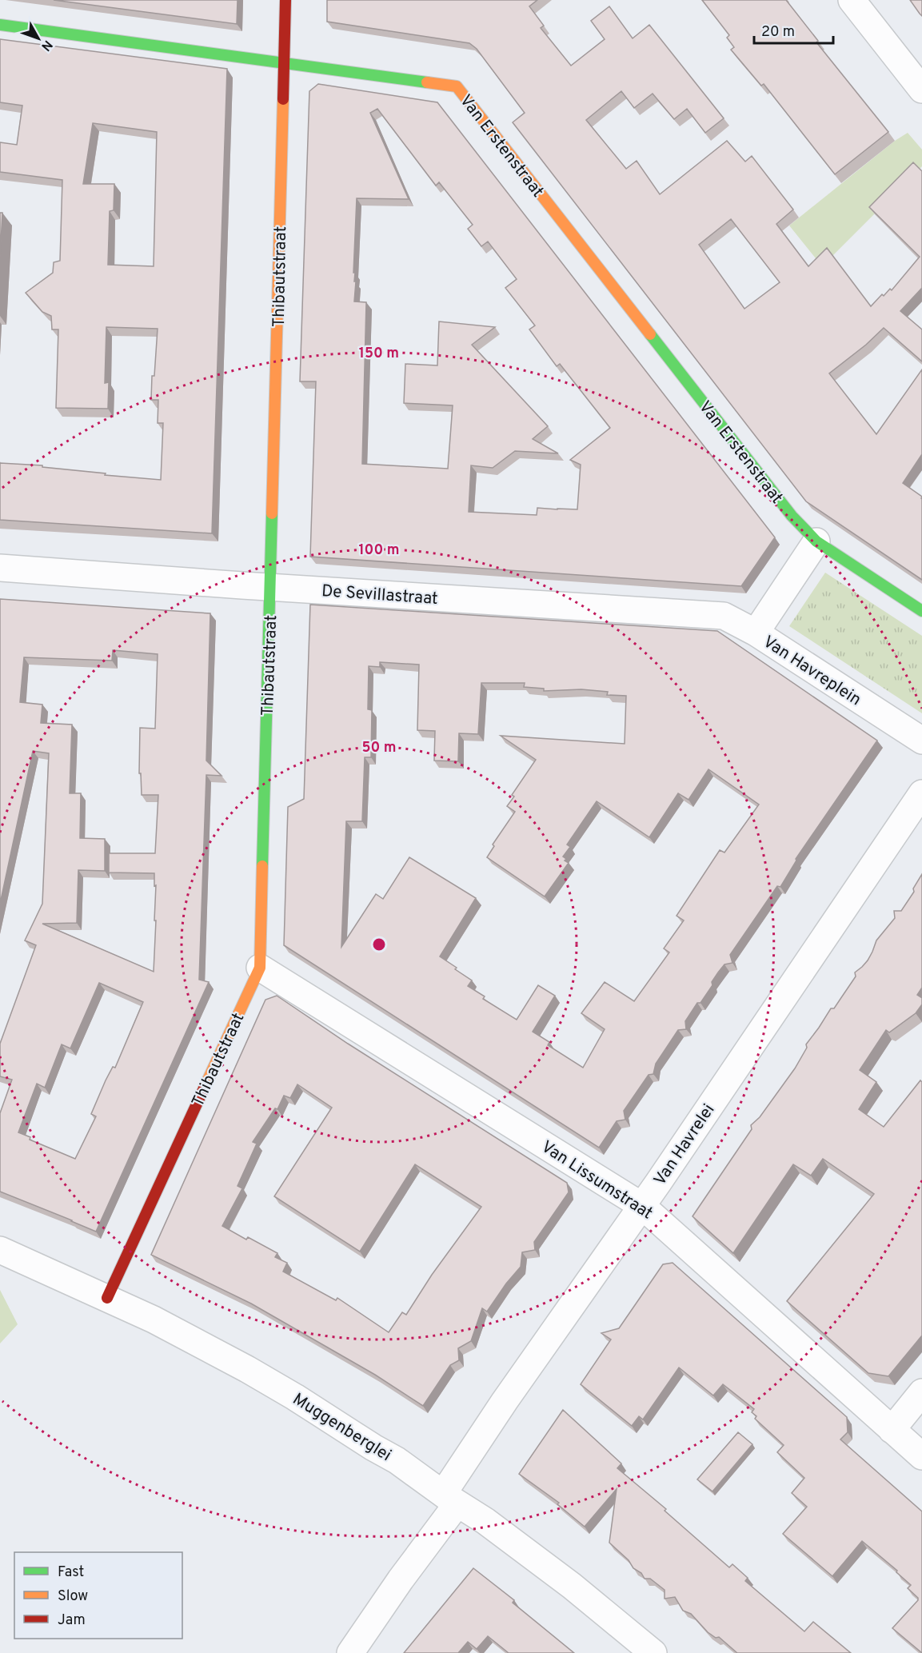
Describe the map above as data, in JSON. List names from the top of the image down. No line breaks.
{"streets":{"street":["Van Erstenstraat","Thibautstraat","De Sevillastraat","Van Havreplein","Van Havrelei","Van Lissumstraat","Muggenberglei"]},"crossings":[["Van Erstenstraat","Thibautstraat"],["Van Erstenstraat","Van Havreplein"],["Thibautstraat","De Sevillastraat"],["Thibautstraat","Van Lissumstraat"],["Thibautstraat","Muggenberglei"],["De Sevillastraat","Van Havreplein"],["Van Havrelei","Van Lissumstraat"],["Van Havrelei","Muggenberglei"]],"legend":["Fast","Slow","Jam"],"scale_bar":"20 m","north":"bottom right","rings":["150 m","100 m","50 m"]}
